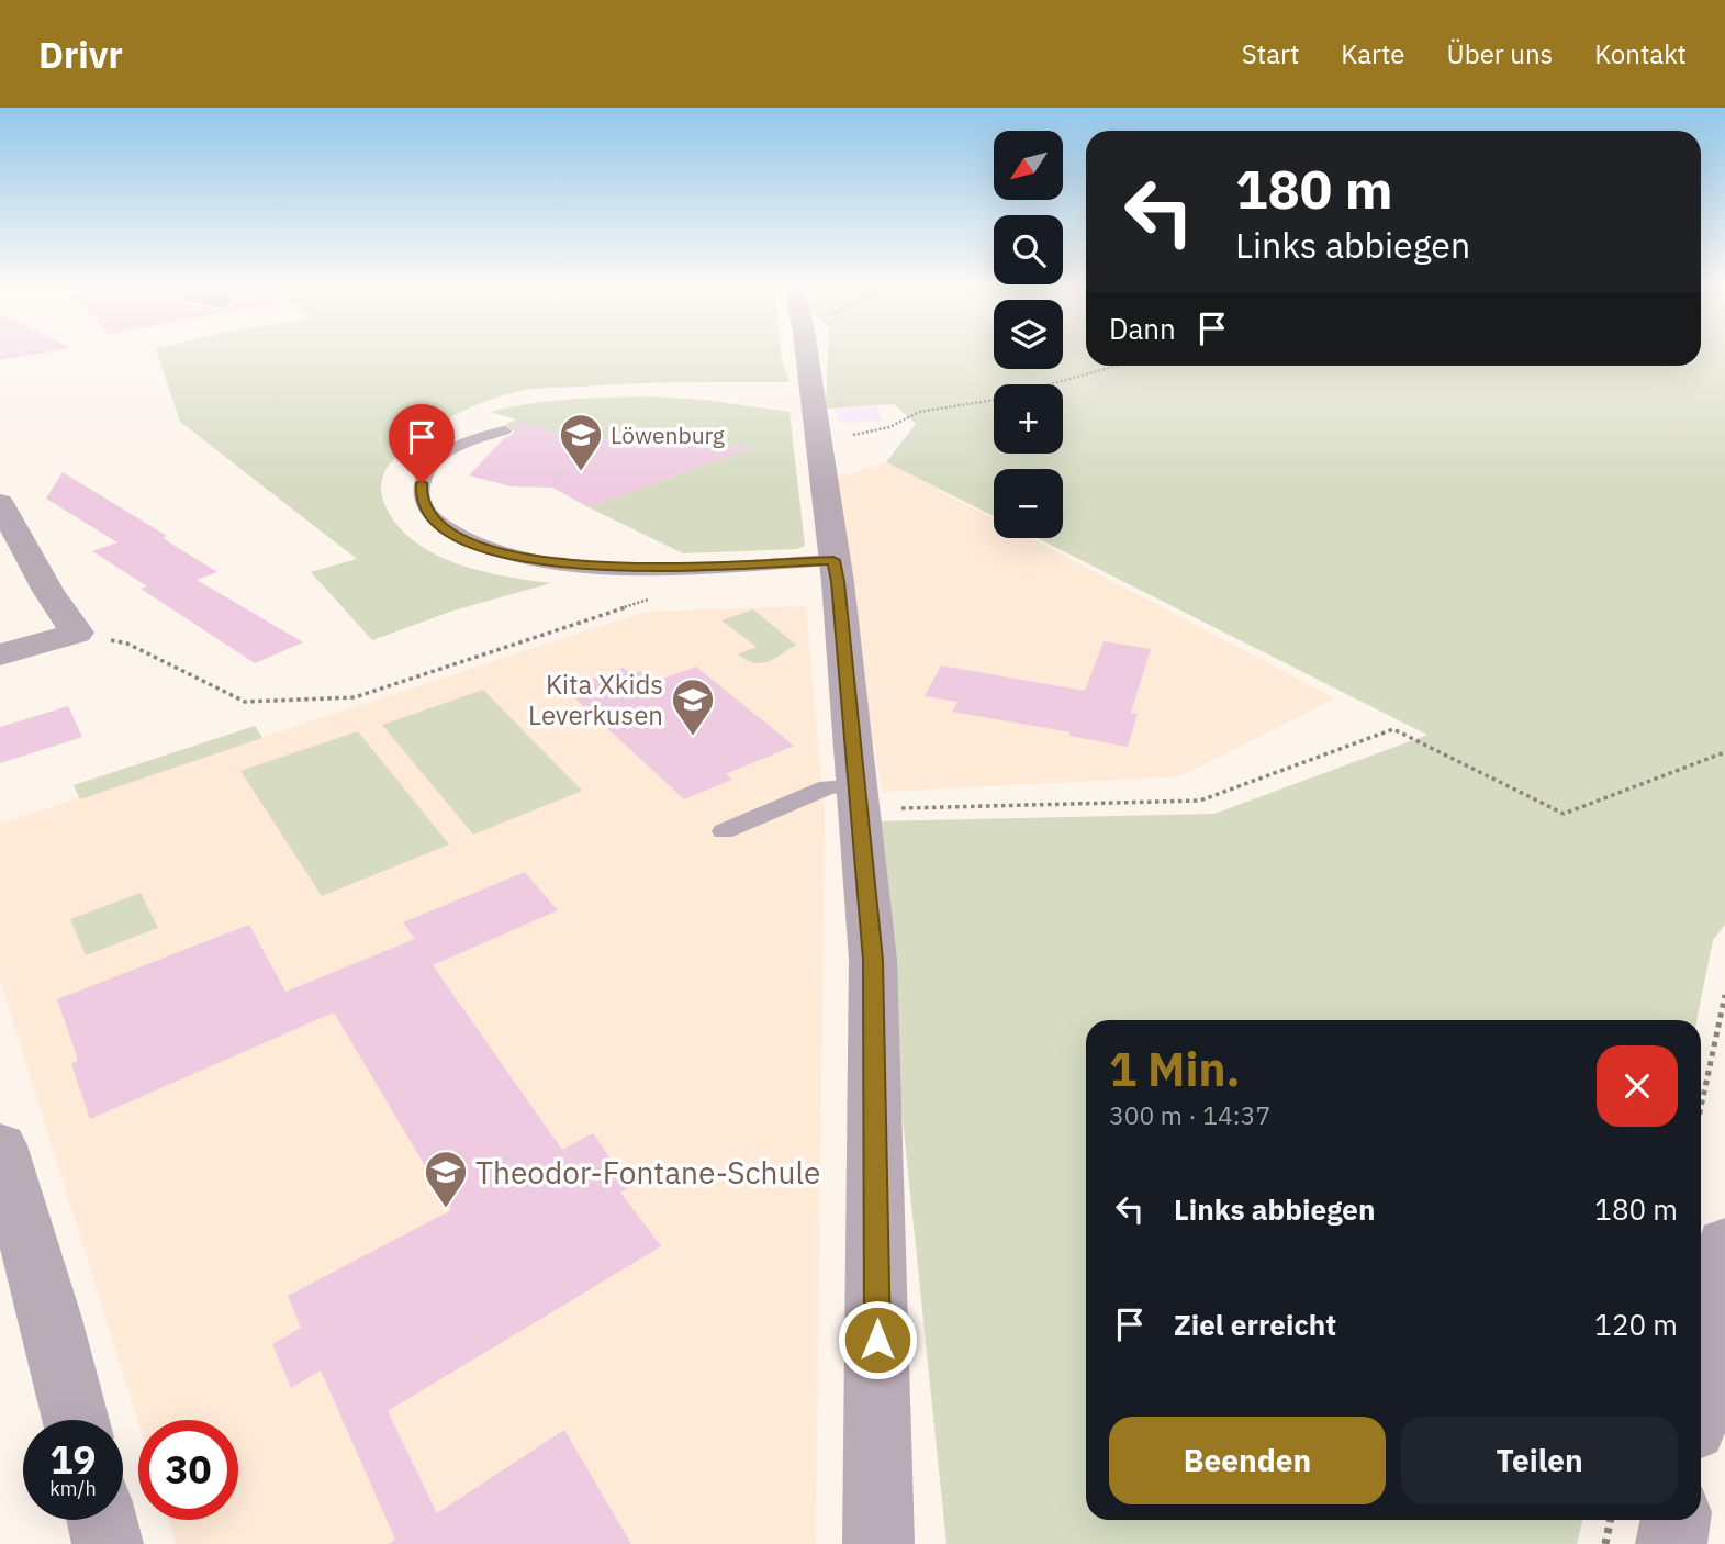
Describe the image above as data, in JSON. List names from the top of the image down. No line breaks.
{"places":{"school or university":["Löwenburg","Kita Xkids Leverkusen","Theodor-Fontane-Schule"]},"north":"bottom left","page":{"header":"Drivr","nav":["Start","Karte","Über uns","Kontakt"],"map_buttons":["+","−"],"turn":["180 m","Links abbiegen"],"then":"Dann","heading":["1 Min.","300 m · 14:37"],"list":[{"name":"Links abbiegen","value":"180 m"},{"name":"Ziel erreicht","value":"120 m"}],"buttons":["Beenden","Teilen"],"speed":"19 km/h","limit":"30"}}
